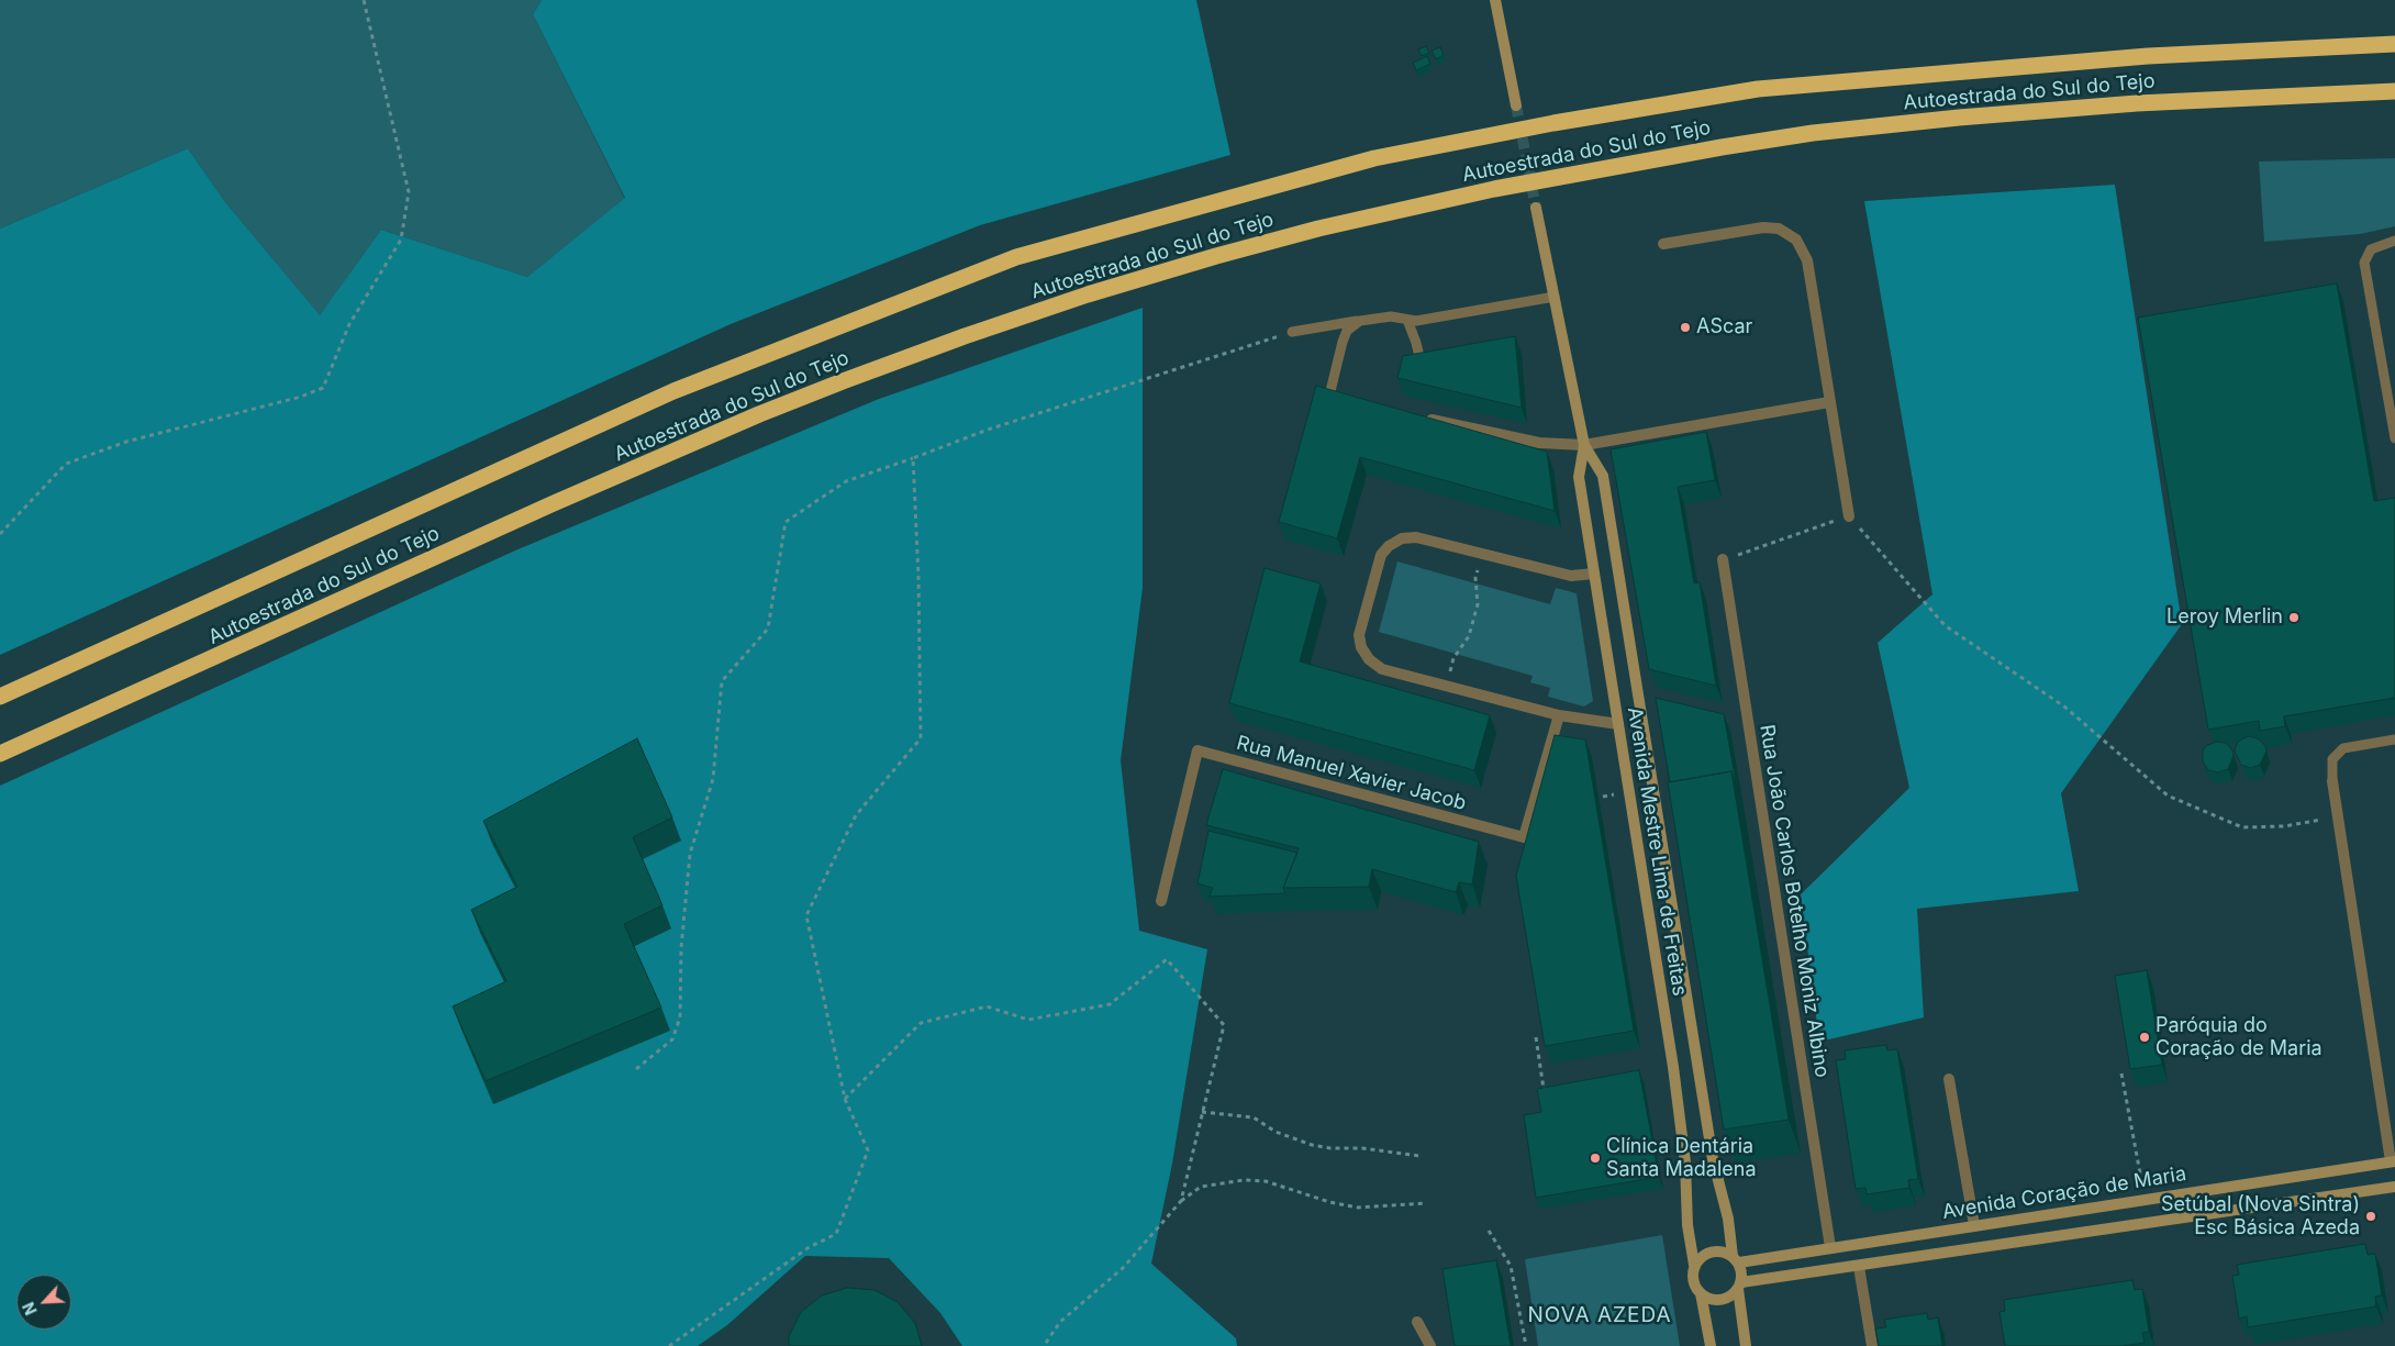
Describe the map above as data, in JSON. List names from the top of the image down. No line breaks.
{"streets":{"highway":["Autoestrada do Sul do Tejo"],"main road":["Avenida Mestre Lima de Freitas","Avenida Coração de Maria"],"street":["Rua Manuel Xavier Jacob","Rua João Carlos Botelho Moniz Albino"]},"crossings":[["Avenida Mestre Lima de Freitas","Avenida Coração de Maria"],["Rua João Carlos Botelho Moniz Albino","Avenida Coração de Maria"]],"districts":["NOVA AZEDA"],"places":["AScar","Leroy Merlin","Paróquia do Coração de Maria","Clínica Dentária Santa Madalena","Setúbal (Nova Sintra) Esc Básica Azeda"],"north":"bottom left"}
